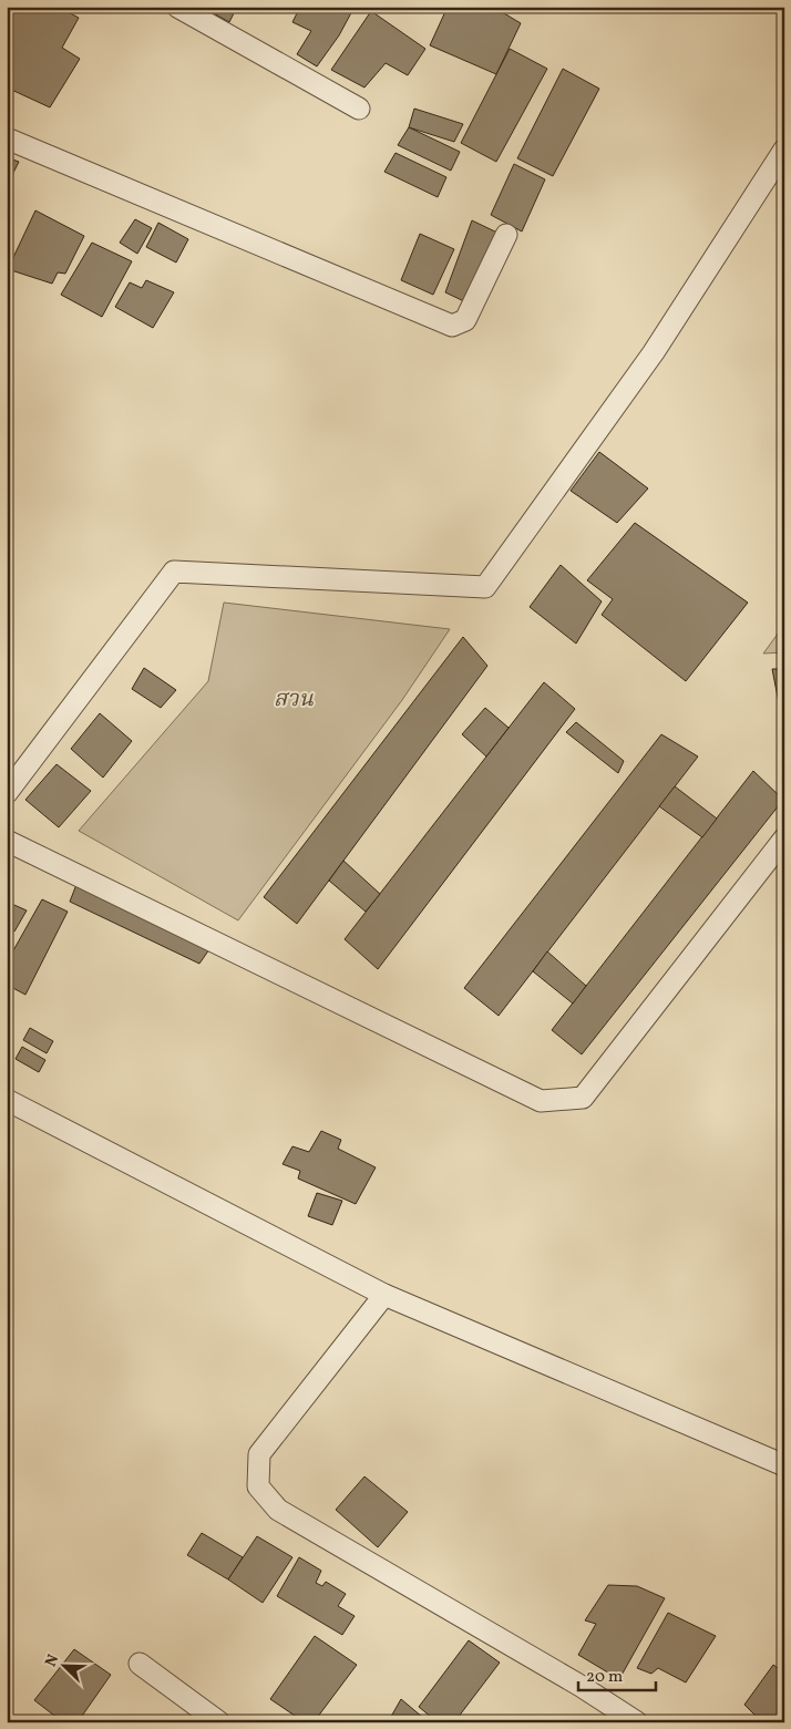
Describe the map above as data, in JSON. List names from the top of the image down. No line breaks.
{"parks":["สวน"],"scale_bar":"20 m","north":"top left"}
